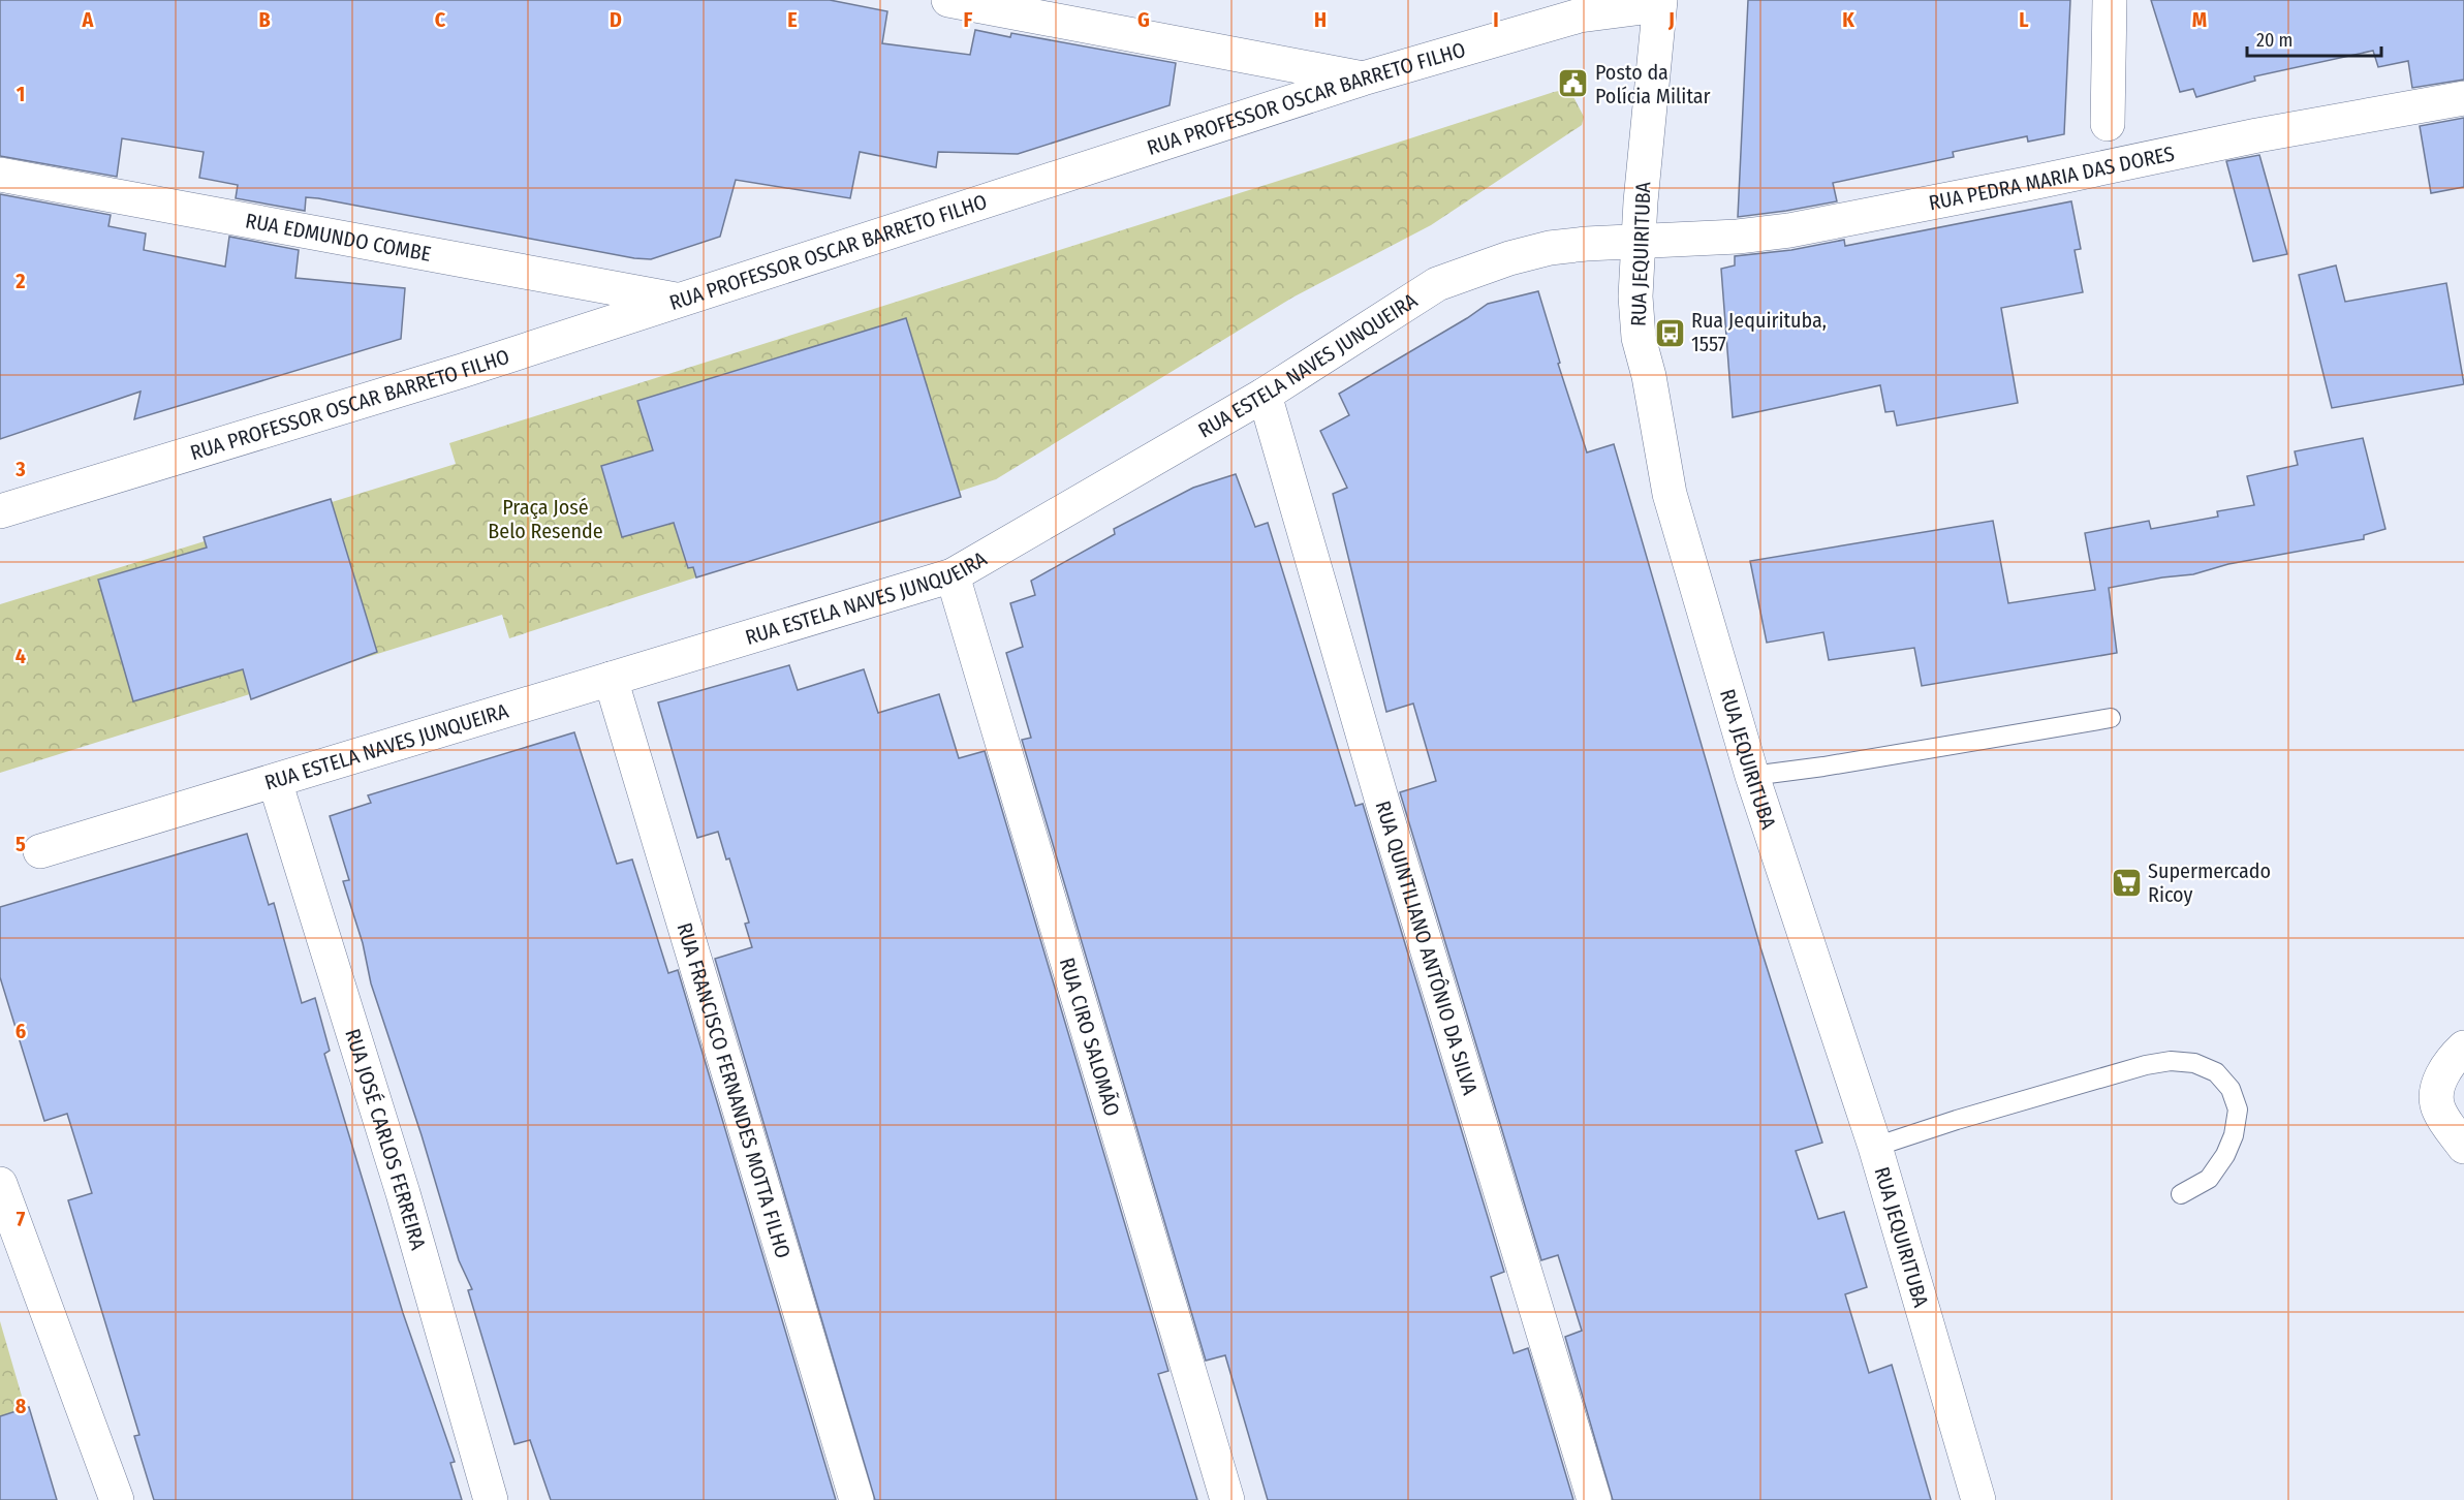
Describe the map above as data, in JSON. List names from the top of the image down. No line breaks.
{"streets":{"street":["RUA PROFESSOR OSCAR BARRETO FILHO","RUA PEDRA MARIA DAS DORES","RUA EDMUNDO COMBE","RUA JEQUIRITUBA","RUA ESTELA NAVES JUNQUEIRA","RUA QUINTILIANO ANTÔNIO DA SILVA","RUA CIRO SALOMÃO","RUA FRANCISCO FERNANDES MOTTA FILHO","RUA JOSÉ CARLOS FERREIRA"]},"crossings":[["RUA PROFESSOR OSCAR BARRETO FILHO","RUA EDMUNDO COMBE"],["RUA PROFESSOR OSCAR BARRETO FILHO","RUA JEQUIRITUBA"],["RUA PEDRA MARIA DAS DORES","RUA JEQUIRITUBA"],["RUA PEDRA MARIA DAS DORES","RUA ESTELA NAVES JUNQUEIRA"],["RUA JEQUIRITUBA","RUA ESTELA NAVES JUNQUEIRA"],["RUA ESTELA NAVES JUNQUEIRA","RUA QUINTILIANO ANTÔNIO DA SILVA"],["RUA ESTELA NAVES JUNQUEIRA","RUA CIRO SALOMÃO"],["RUA ESTELA NAVES JUNQUEIRA","RUA FRANCISCO FERNANDES MOTTA FILHO"],["RUA ESTELA NAVES JUNQUEIRA","RUA JOSÉ CARLOS FERREIRA"]],"parks":["Praça José Belo Resende"],"places":{"public building":["Posto da Polícia Militar"],"bus stop":["Rua Jequirituba, 1557"],"supermarket":["Supermercado Ricoy"]},"scale_bar":"20 m","grid":{"columns":["A","B","C","D","E","F","G","H","I","J","K","L","M"],"rows":["1","2","3","4","5","6","7","8"]}}
